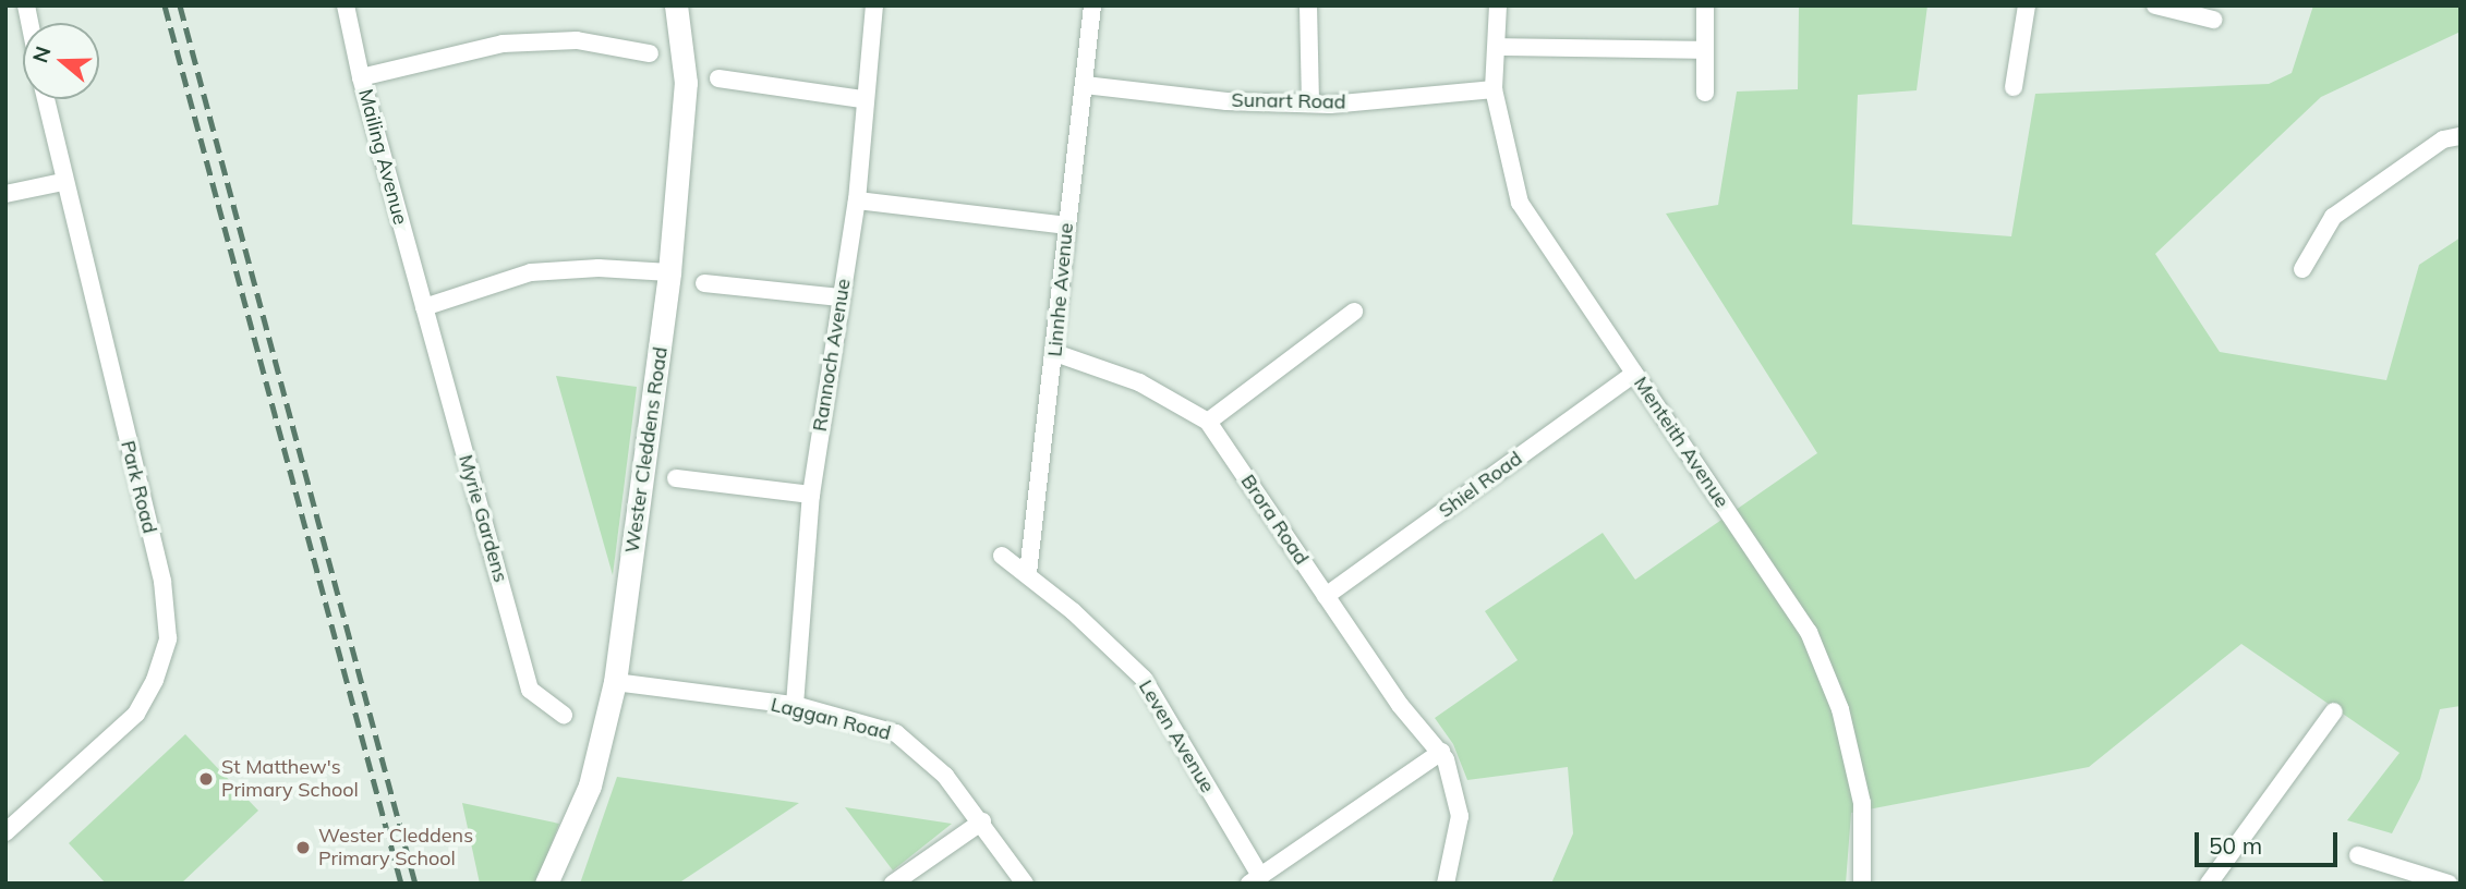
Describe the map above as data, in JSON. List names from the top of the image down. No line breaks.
{"streets":{"street":["Sunart Road","Mailing Avenue","Linnhe Avenue","Rannoch Avenue","Menteith Avenue","Wester Cleddens Road","Shiel Road","Park Road","Myrie Gardens","Brora Road","Laggan Road","Leven Avenue"]},"crossings":[["Sunart Road","Linnhe Avenue"],["Sunart Road","Menteith Avenue"],["Mailing Avenue","Myrie Gardens"],["Linnhe Avenue","Brora Road"],["Linnhe Avenue","Leven Avenue"],["Rannoch Avenue","Laggan Road"],["Menteith Avenue","Shiel Road"],["Wester Cleddens Road","Laggan Road"],["Shiel Road","Brora Road"]],"places":["St Matthew's Primary School","Wester Cleddens Primary School"],"scale_bar":"50 m","north":"left"}
